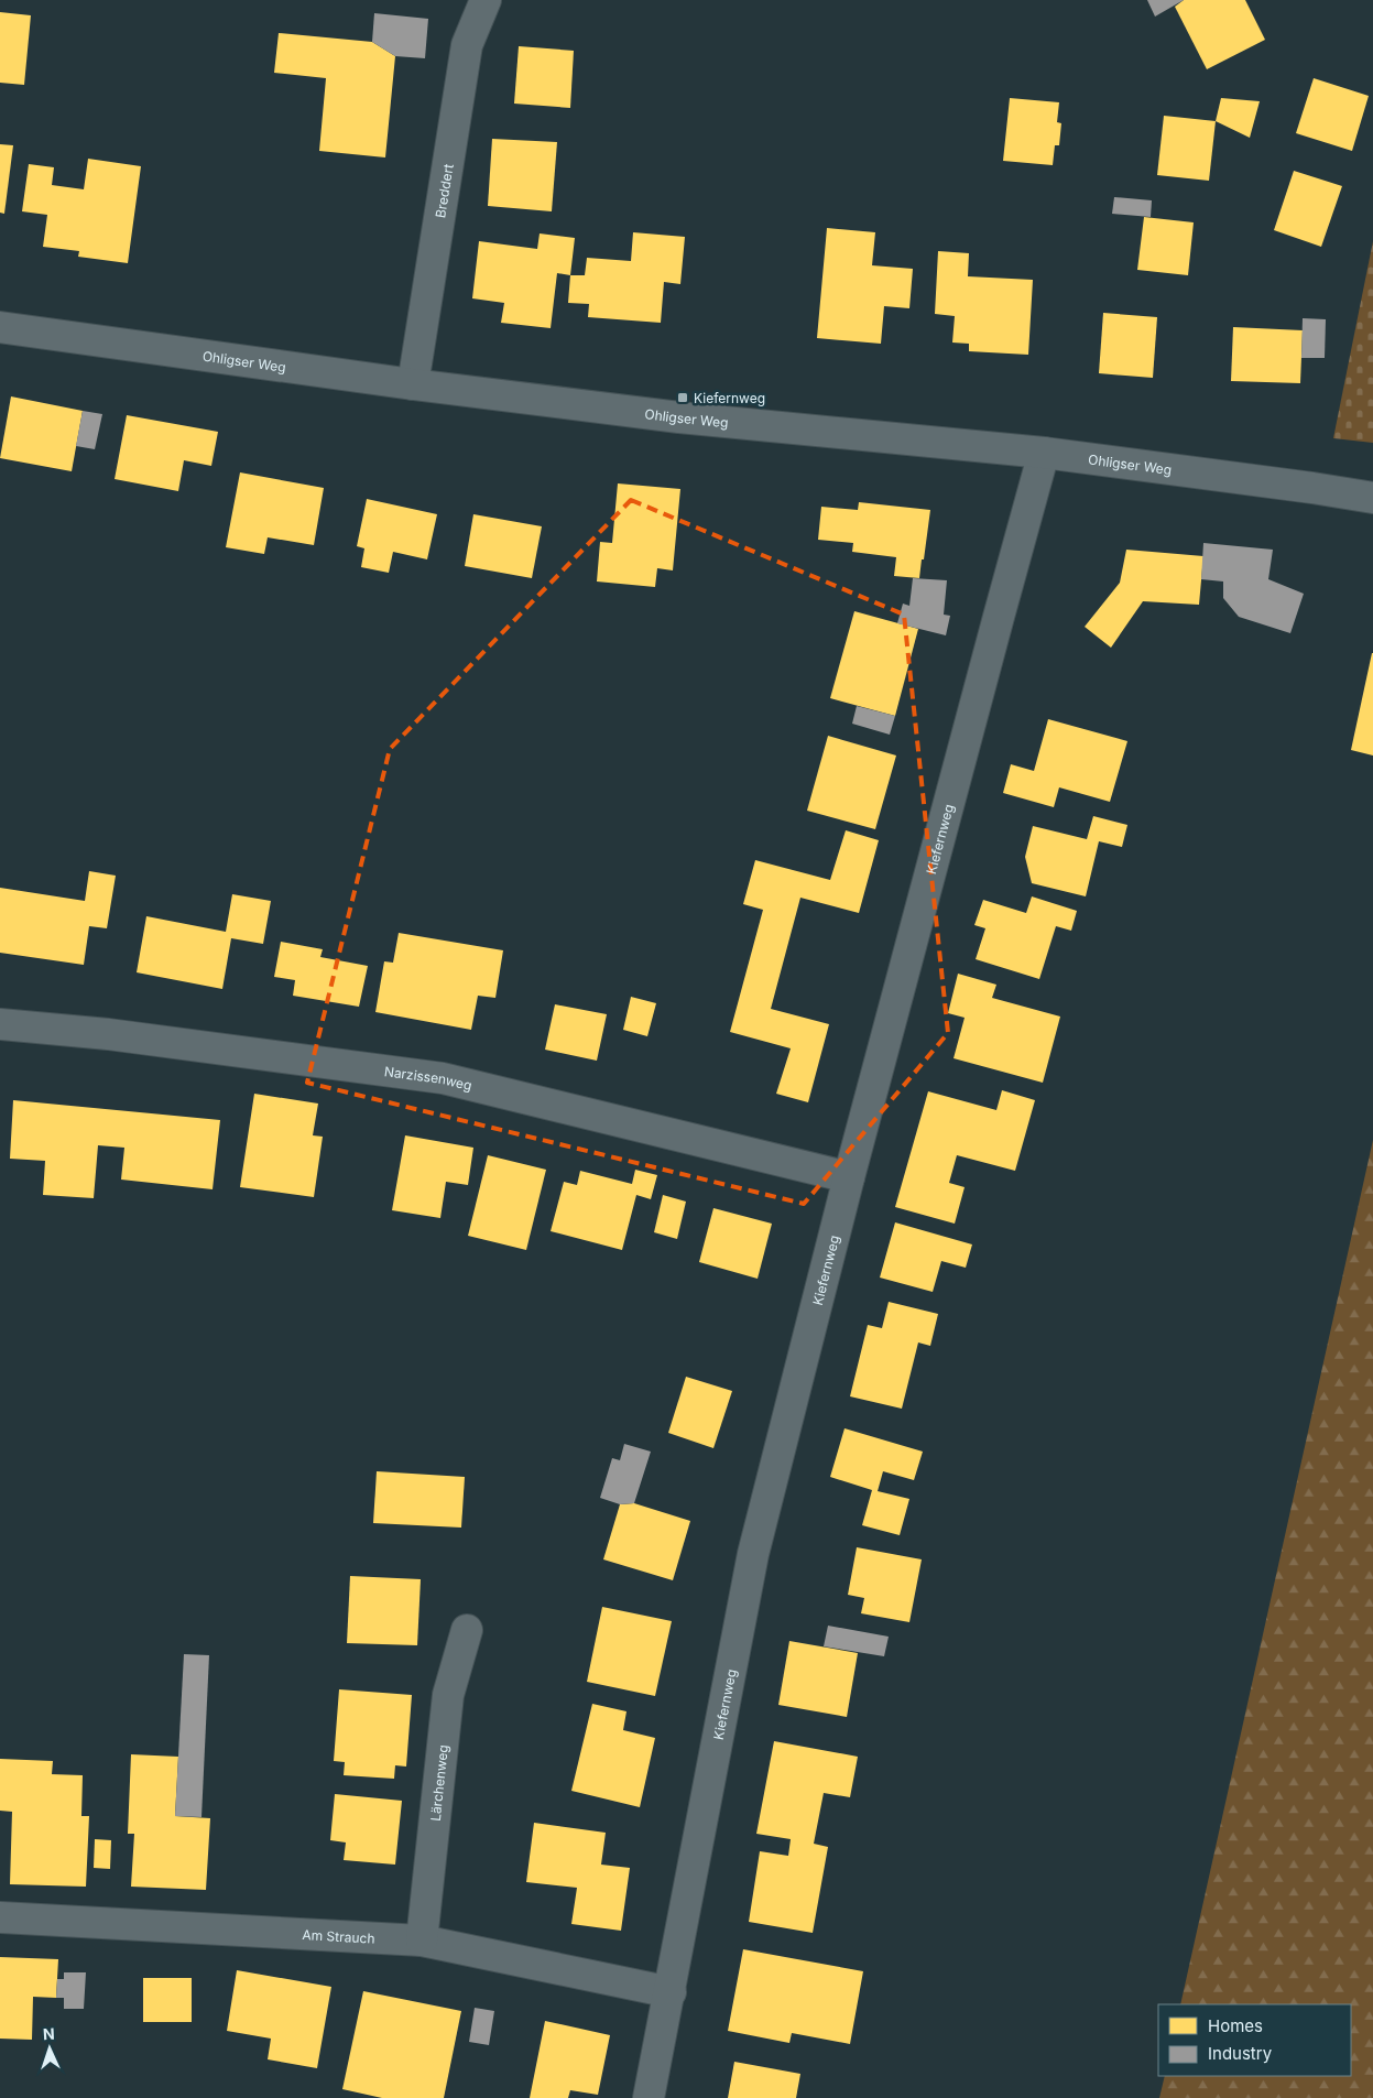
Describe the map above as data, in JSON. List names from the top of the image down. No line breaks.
{"streets":{"street":["Breddert","Ohligser Weg","Kiefernweg","Narzissenweg","Lärchenweg","Am Strauch"]},"crossings":[["Breddert","Ohligser Weg"],["Ohligser Weg","Kiefernweg"],["Kiefernweg","Narzissenweg"],["Kiefernweg","Am Strauch"],["Lärchenweg","Am Strauch"]],"places":{"transit":["Kiefernweg"]},"legend":["Homes","Industry"],"north":"top"}
